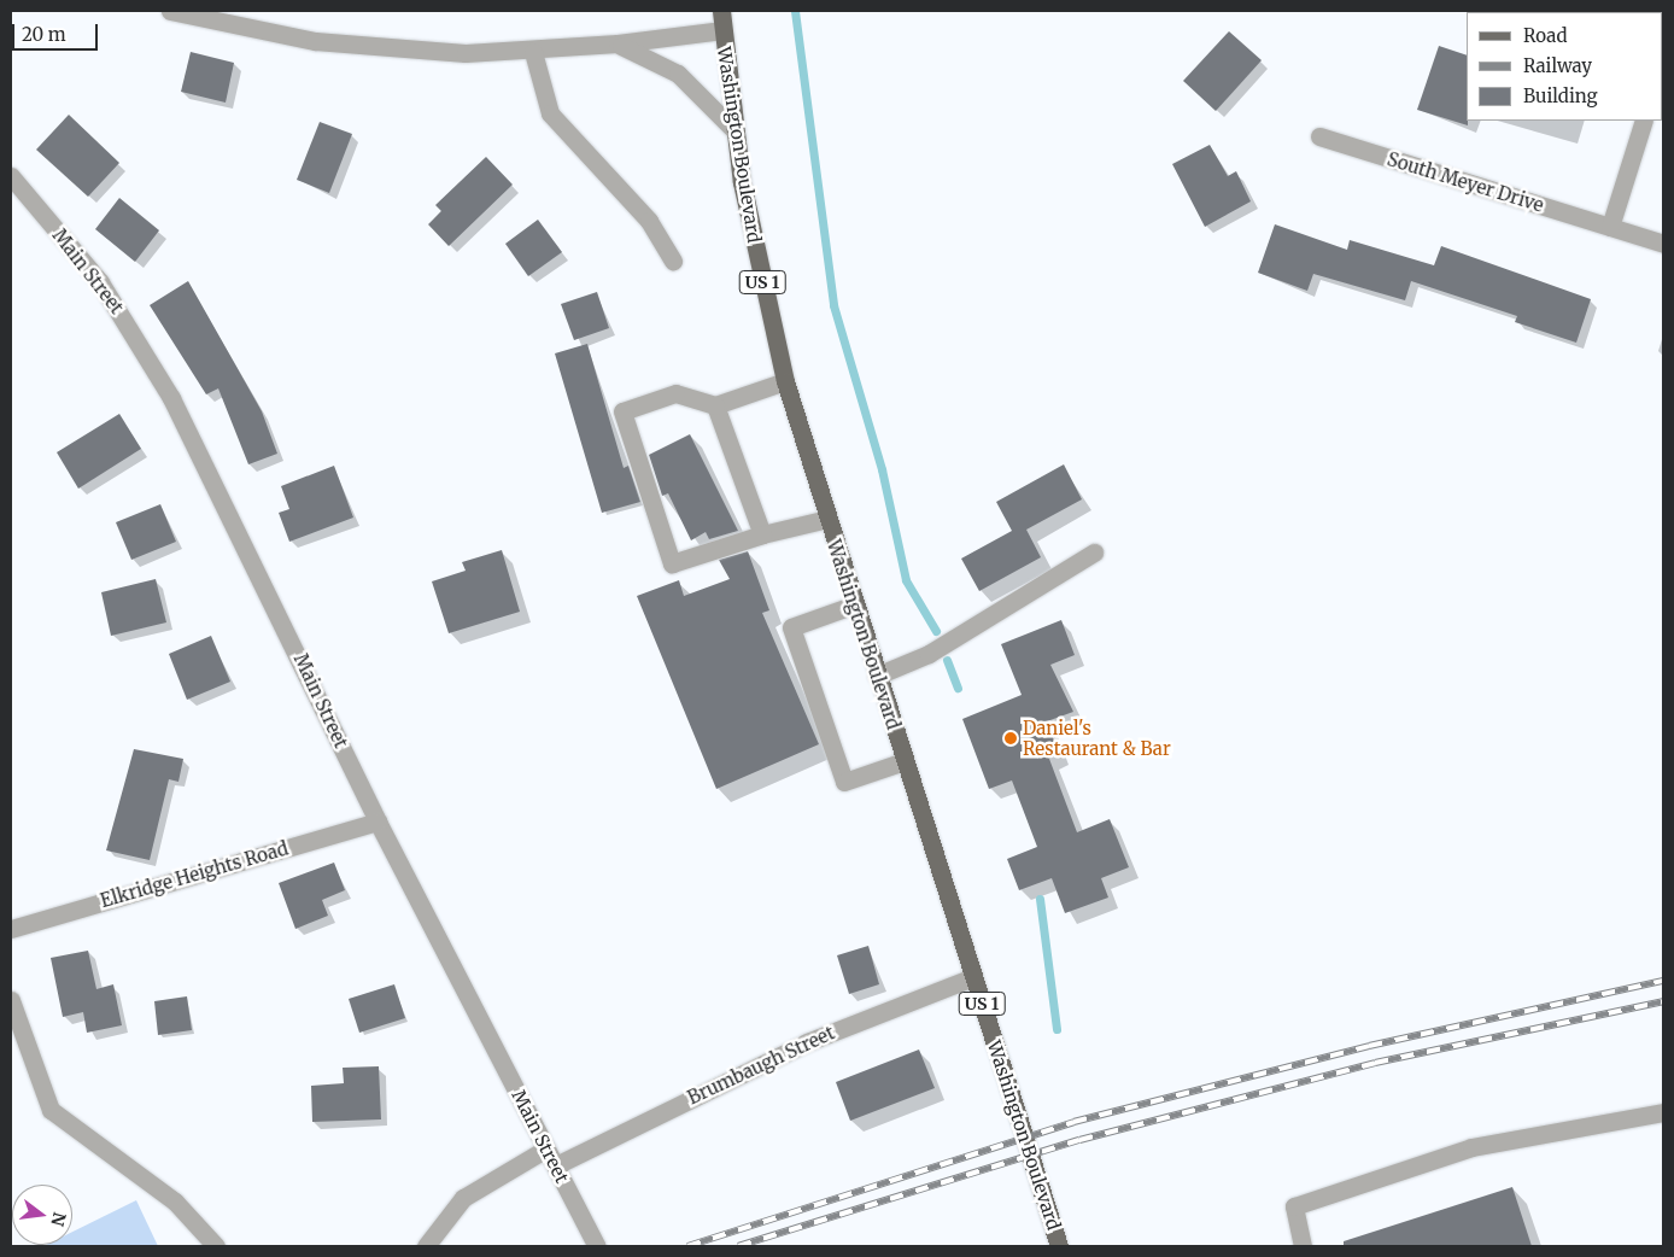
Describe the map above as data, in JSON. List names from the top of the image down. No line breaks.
{"streets":{"main road":["Washington Boulevard","US 1"],"street":["South Meyer Drive","Main Street","Elkridge Heights Road","Brumbaugh Street"]},"crossings":[["Washington Boulevard","Brumbaugh Street"],["Main Street","Elkridge Heights Road"],["Main Street","Brumbaugh Street"]],"places":["Daniel's Restaurant & Bar"],"legend":["Road","Railway","Building"],"scale_bar":"20 m","north":"right"}
